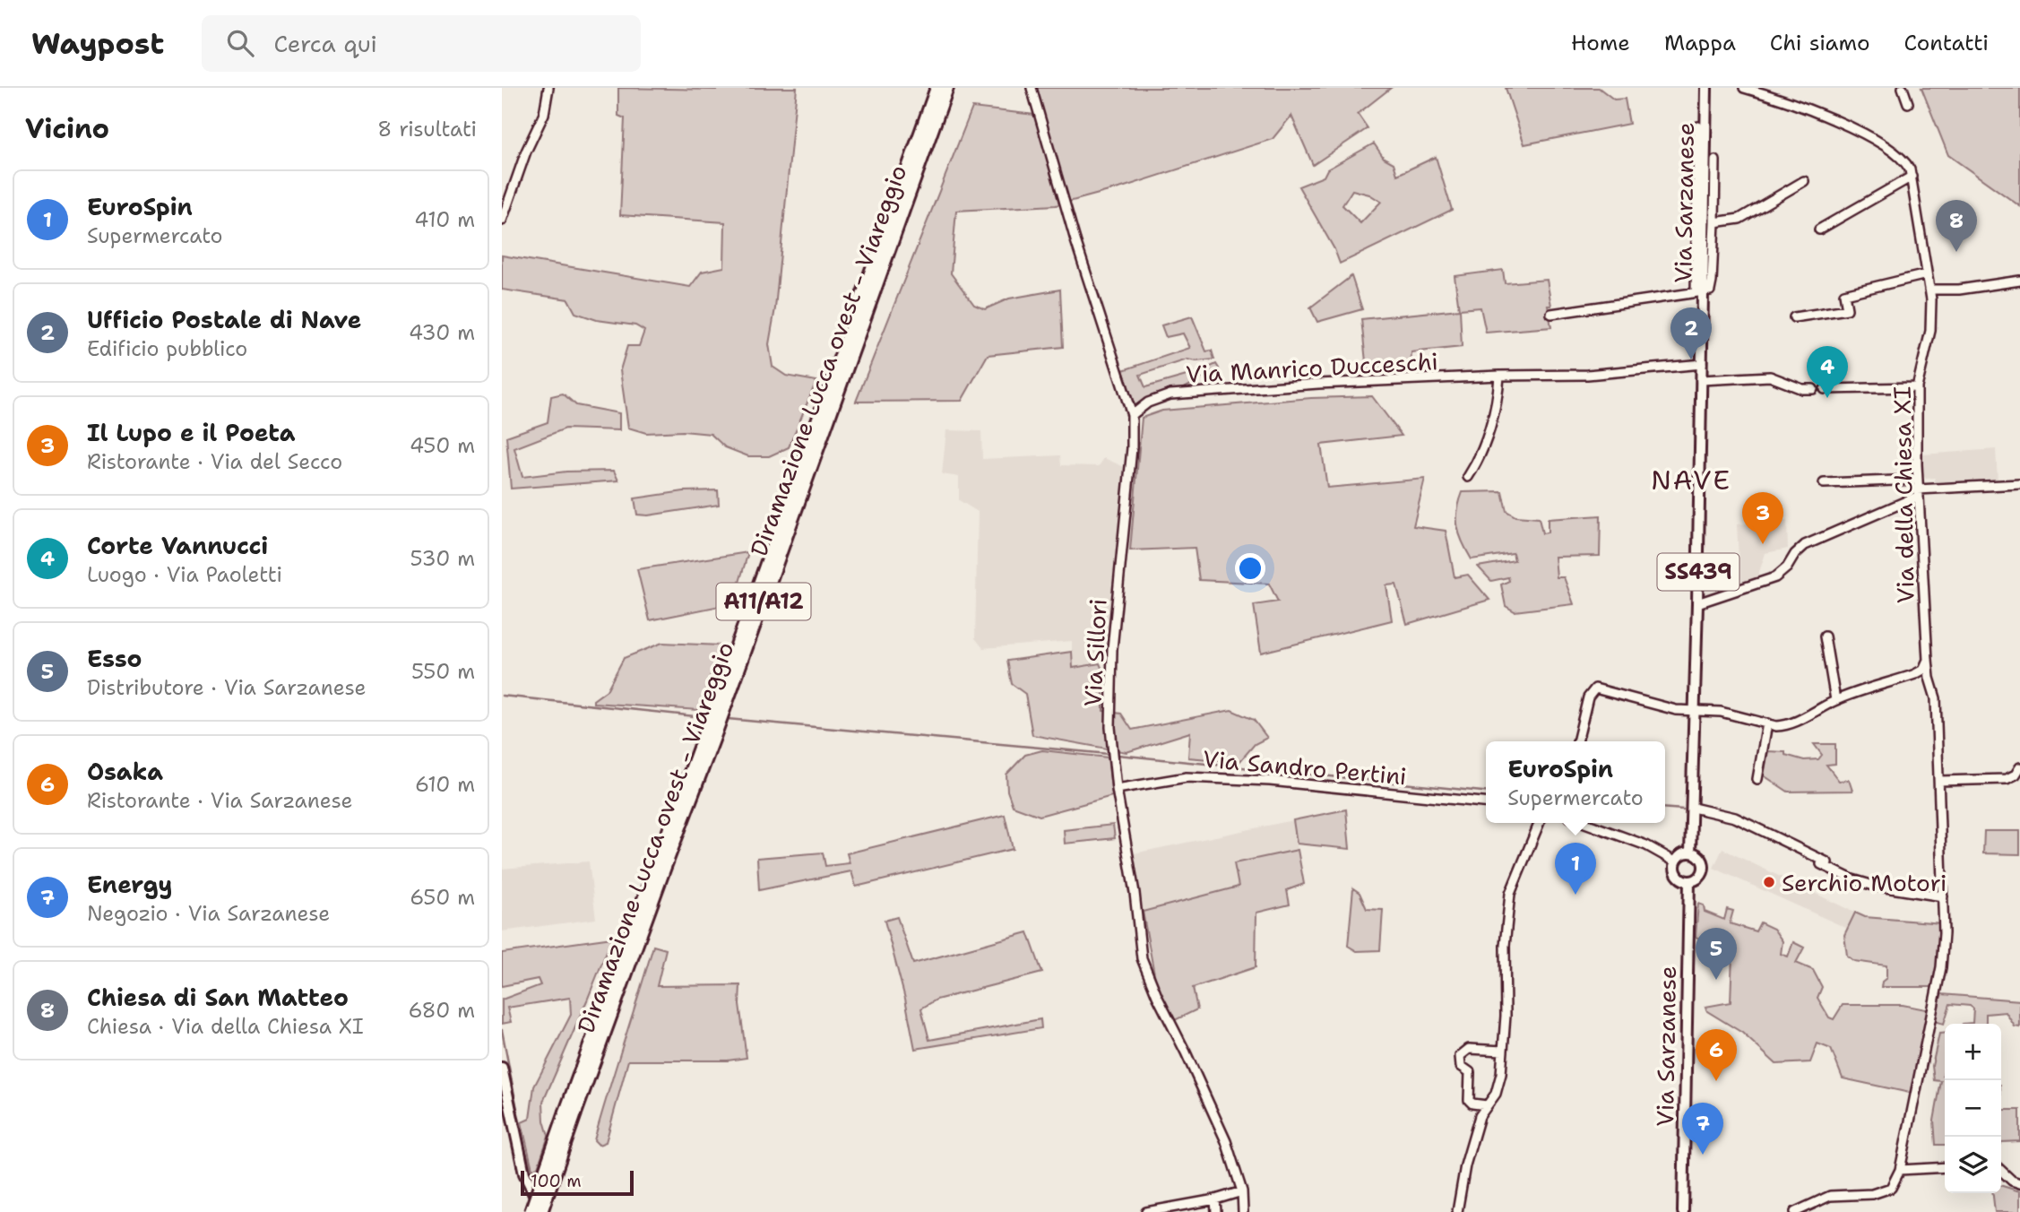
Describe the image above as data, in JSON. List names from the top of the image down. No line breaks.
{"streets":{"highway":["Diramazione Lucca ovest - Viareggio","A11/A12"],"main road":["Via Sarzanese","SS439"],"street":["Via Manrico Ducceschi","Via della Chiesa XI","Via Sillori","Via Sandro Pertini"]},"crossings":[["Via Sarzanese","Via Manrico Ducceschi"],["Via Manrico Ducceschi","Via Sillori"],["Via Sillori","Via Sandro Pertini"]],"districts":["NAVE"],"places":["Serchio Motori"],"scale_bar":"100 m","page":{"header":"Waypost","search":"Cerca qui","nav":["Home","Mappa","Chi siamo","Contatti"],"heading":["Vicino","8 risultati"],"list":[{"mark":"1","name":"EuroSpin","note":"Supermercato","value":"410 m"},{"mark":"2","name":"Ufficio Postale di Nave","note":"Edificio pubblico","value":"430 m"},{"mark":"3","name":"Il Lupo e il Poeta","note":"Ristorante · Via del Secco","value":"450 m"},{"mark":"4","name":"Corte Vannucci","note":"Luogo · Via Paoletti","value":"530 m"},{"mark":"5","name":"Esso","note":"Distributore · Via Sarzanese","value":"550 m"},{"mark":"6","name":"Osaka","note":"Ristorante · Via Sarzanese","value":"610 m"},{"mark":"7","name":"Energy","note":"Negozio · Via Sarzanese","value":"650 m"},{"mark":"8","name":"Chiesa di San Matteo","note":"Chiesa · Via della Chiesa XI","value":"680 m"}],"pins":["8","2","4","3","1","5","6","7"],"popup":["EuroSpin","Supermercato"],"map_buttons":["+","−"],"scale":"100 m"}}
